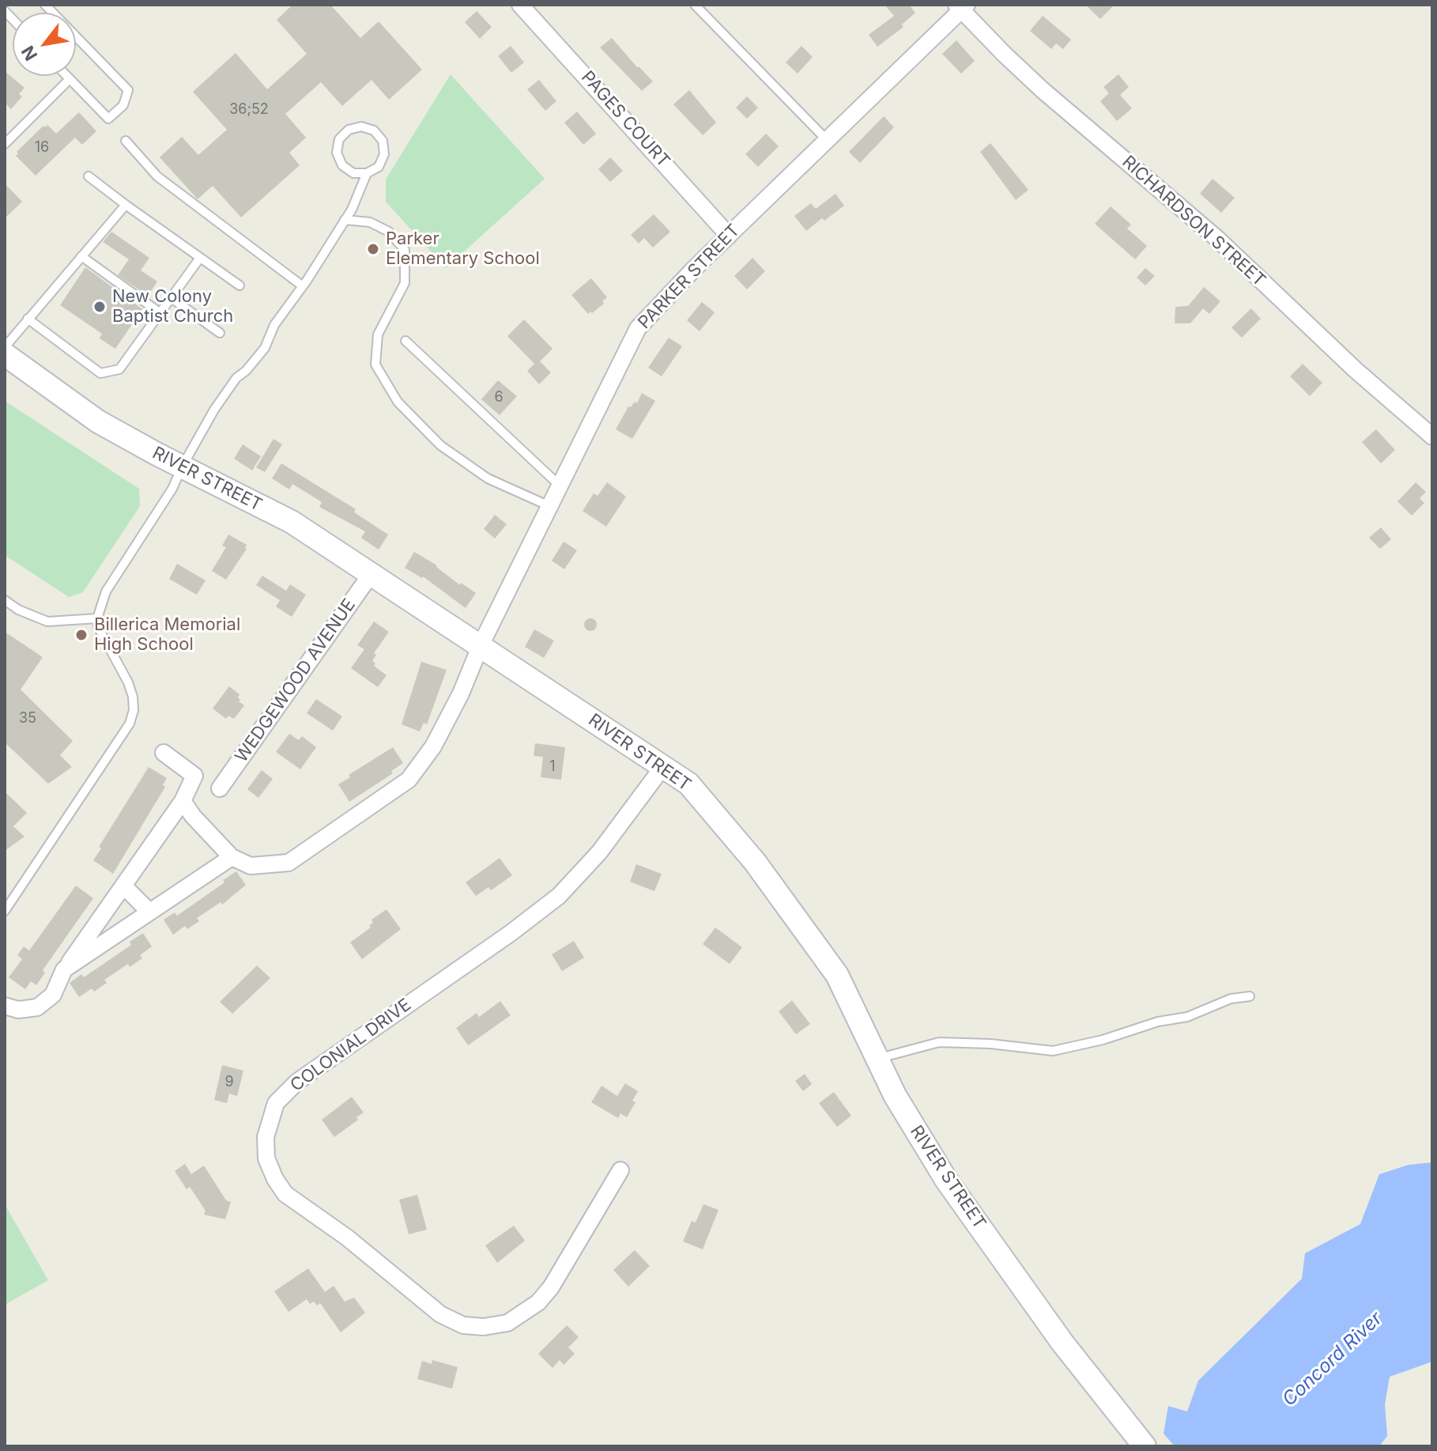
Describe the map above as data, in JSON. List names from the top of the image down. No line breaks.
{"streets":{"main road":["RIVER STREET"],"street":["PAGES COURT","RICHARDSON STREET","PARKER STREET","WEDGEWOOD AVENUE","COLONIAL DRIVE"]},"crossings":[["PAGES COURT","PARKER STREET"],["RICHARDSON STREET","PARKER STREET"],["PARKER STREET","RIVER STREET"],["RIVER STREET","WEDGEWOOD AVENUE"],["RIVER STREET","COLONIAL DRIVE"]],"water":["Concord River"],"places":["Parker Elementary School","New Colony Baptist Church","Billerica Memorial High School"],"house_numbers":["36;52","16","6","35","1","9"],"north":"bottom left"}
